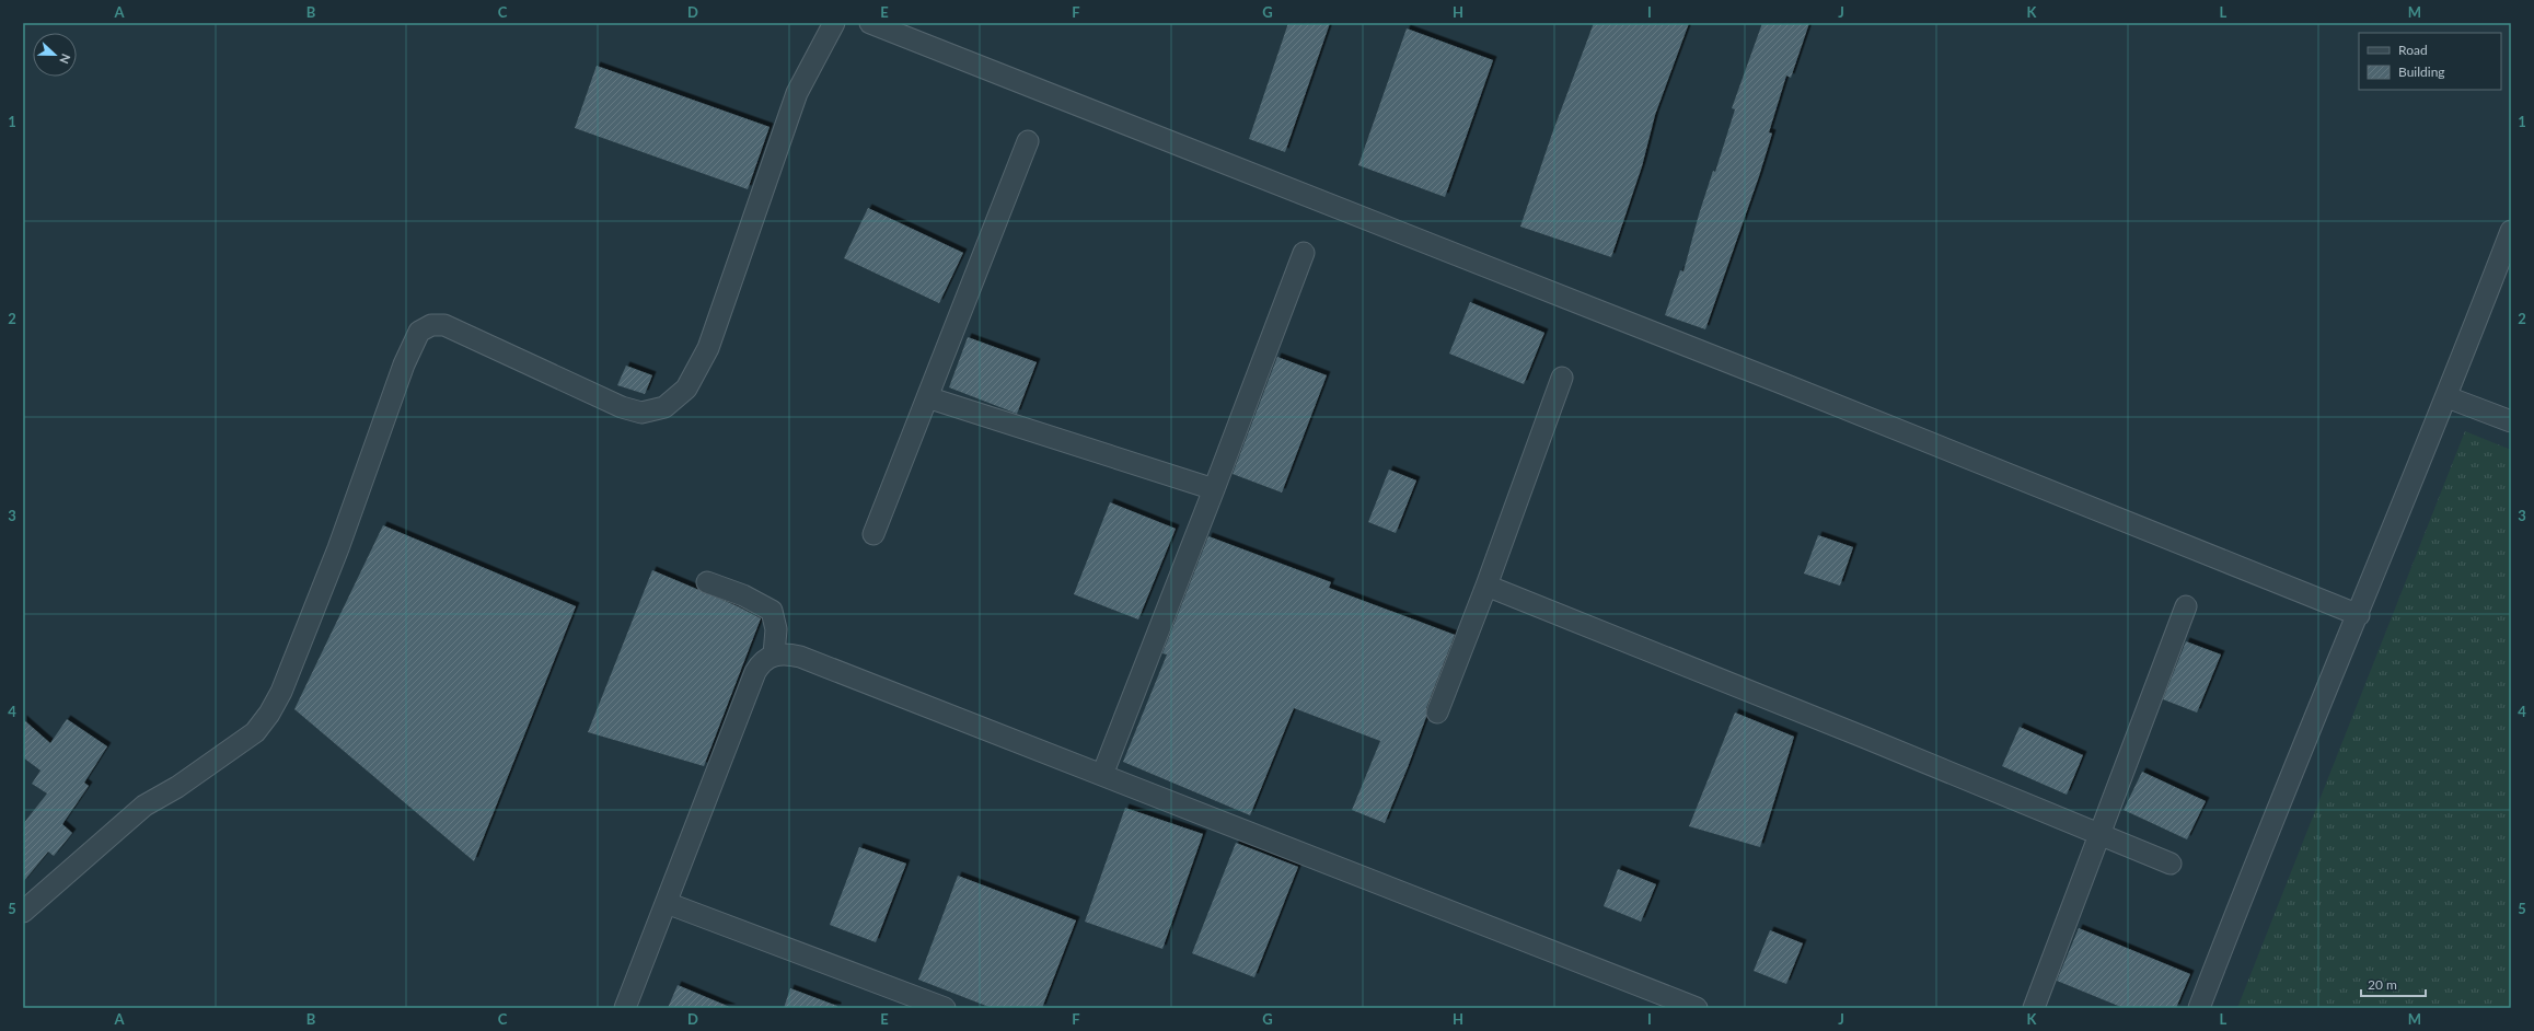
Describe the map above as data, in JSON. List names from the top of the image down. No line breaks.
{"legend":["Road","Building"],"scale_bar":"20 m","north":"right","grid":{"columns":["A","B","C","D","E","F","G","H","I","J","K","L","M"],"rows":["1","2","3","4","5"]}}
